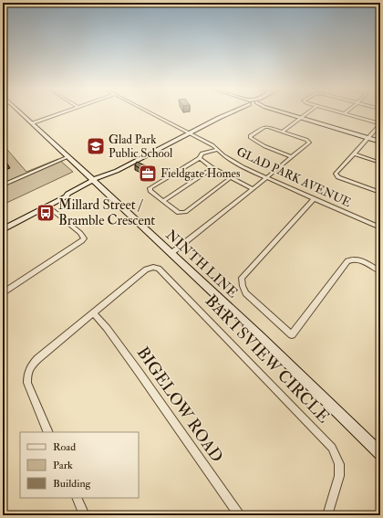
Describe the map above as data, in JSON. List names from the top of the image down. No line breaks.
{"streets":{"street":["GLAD PARK AVENUE","NINTH LINE","BARTSVIEW CIRCLE","BIGELOW ROAD"]},"crossings":[["BARTSVIEW CIRCLE","BIGELOW ROAD"]],"places":{"school or university":["Glad Park Public School"],"office":["Fieldgate Homes"],"bus stop":["Millard Street / Bramble Crescent"]},"legend":["Road","Park","Building"]}
